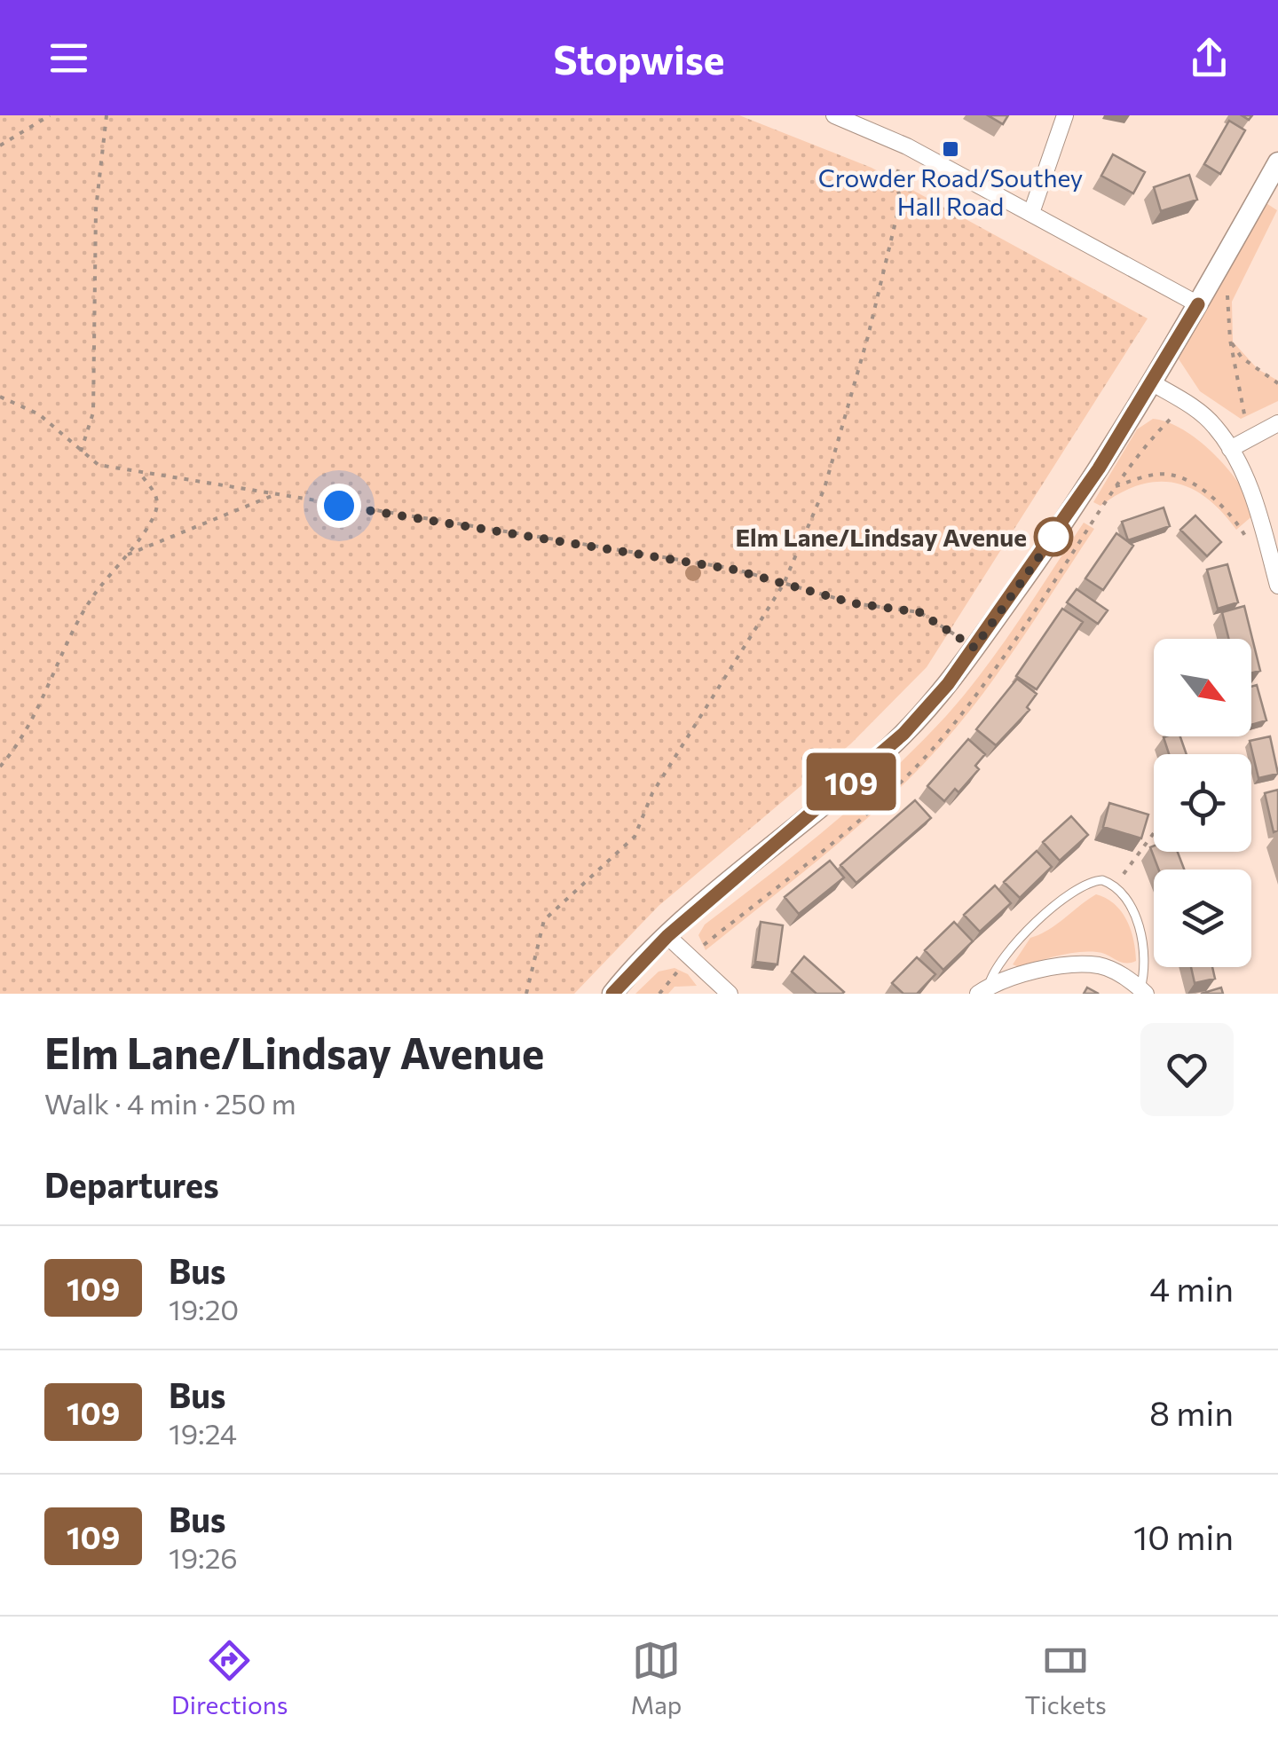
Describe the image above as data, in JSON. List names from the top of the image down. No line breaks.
{"places":{"transit":["Crowder Road/Southey Hall Road"],"other":["Elm Lane/Lindsay Avenue"]},"lines":["bus line 109"],"north":"bottom right","page":{"header":"Stopwise","on_map":"109","heading":[["Elm Lane/Lindsay Avenue","Walk · 4 min · 250 m"],"Departures"],"list":[{"mark":"109","name":"Bus","note":"19:20","value":"4 min"},{"mark":"109","name":"Bus","note":"19:24","value":"8 min"},{"mark":"109","name":"Bus","note":"19:26","value":"10 min"}],"tabs":["Directions","Map","Tickets"]}}
